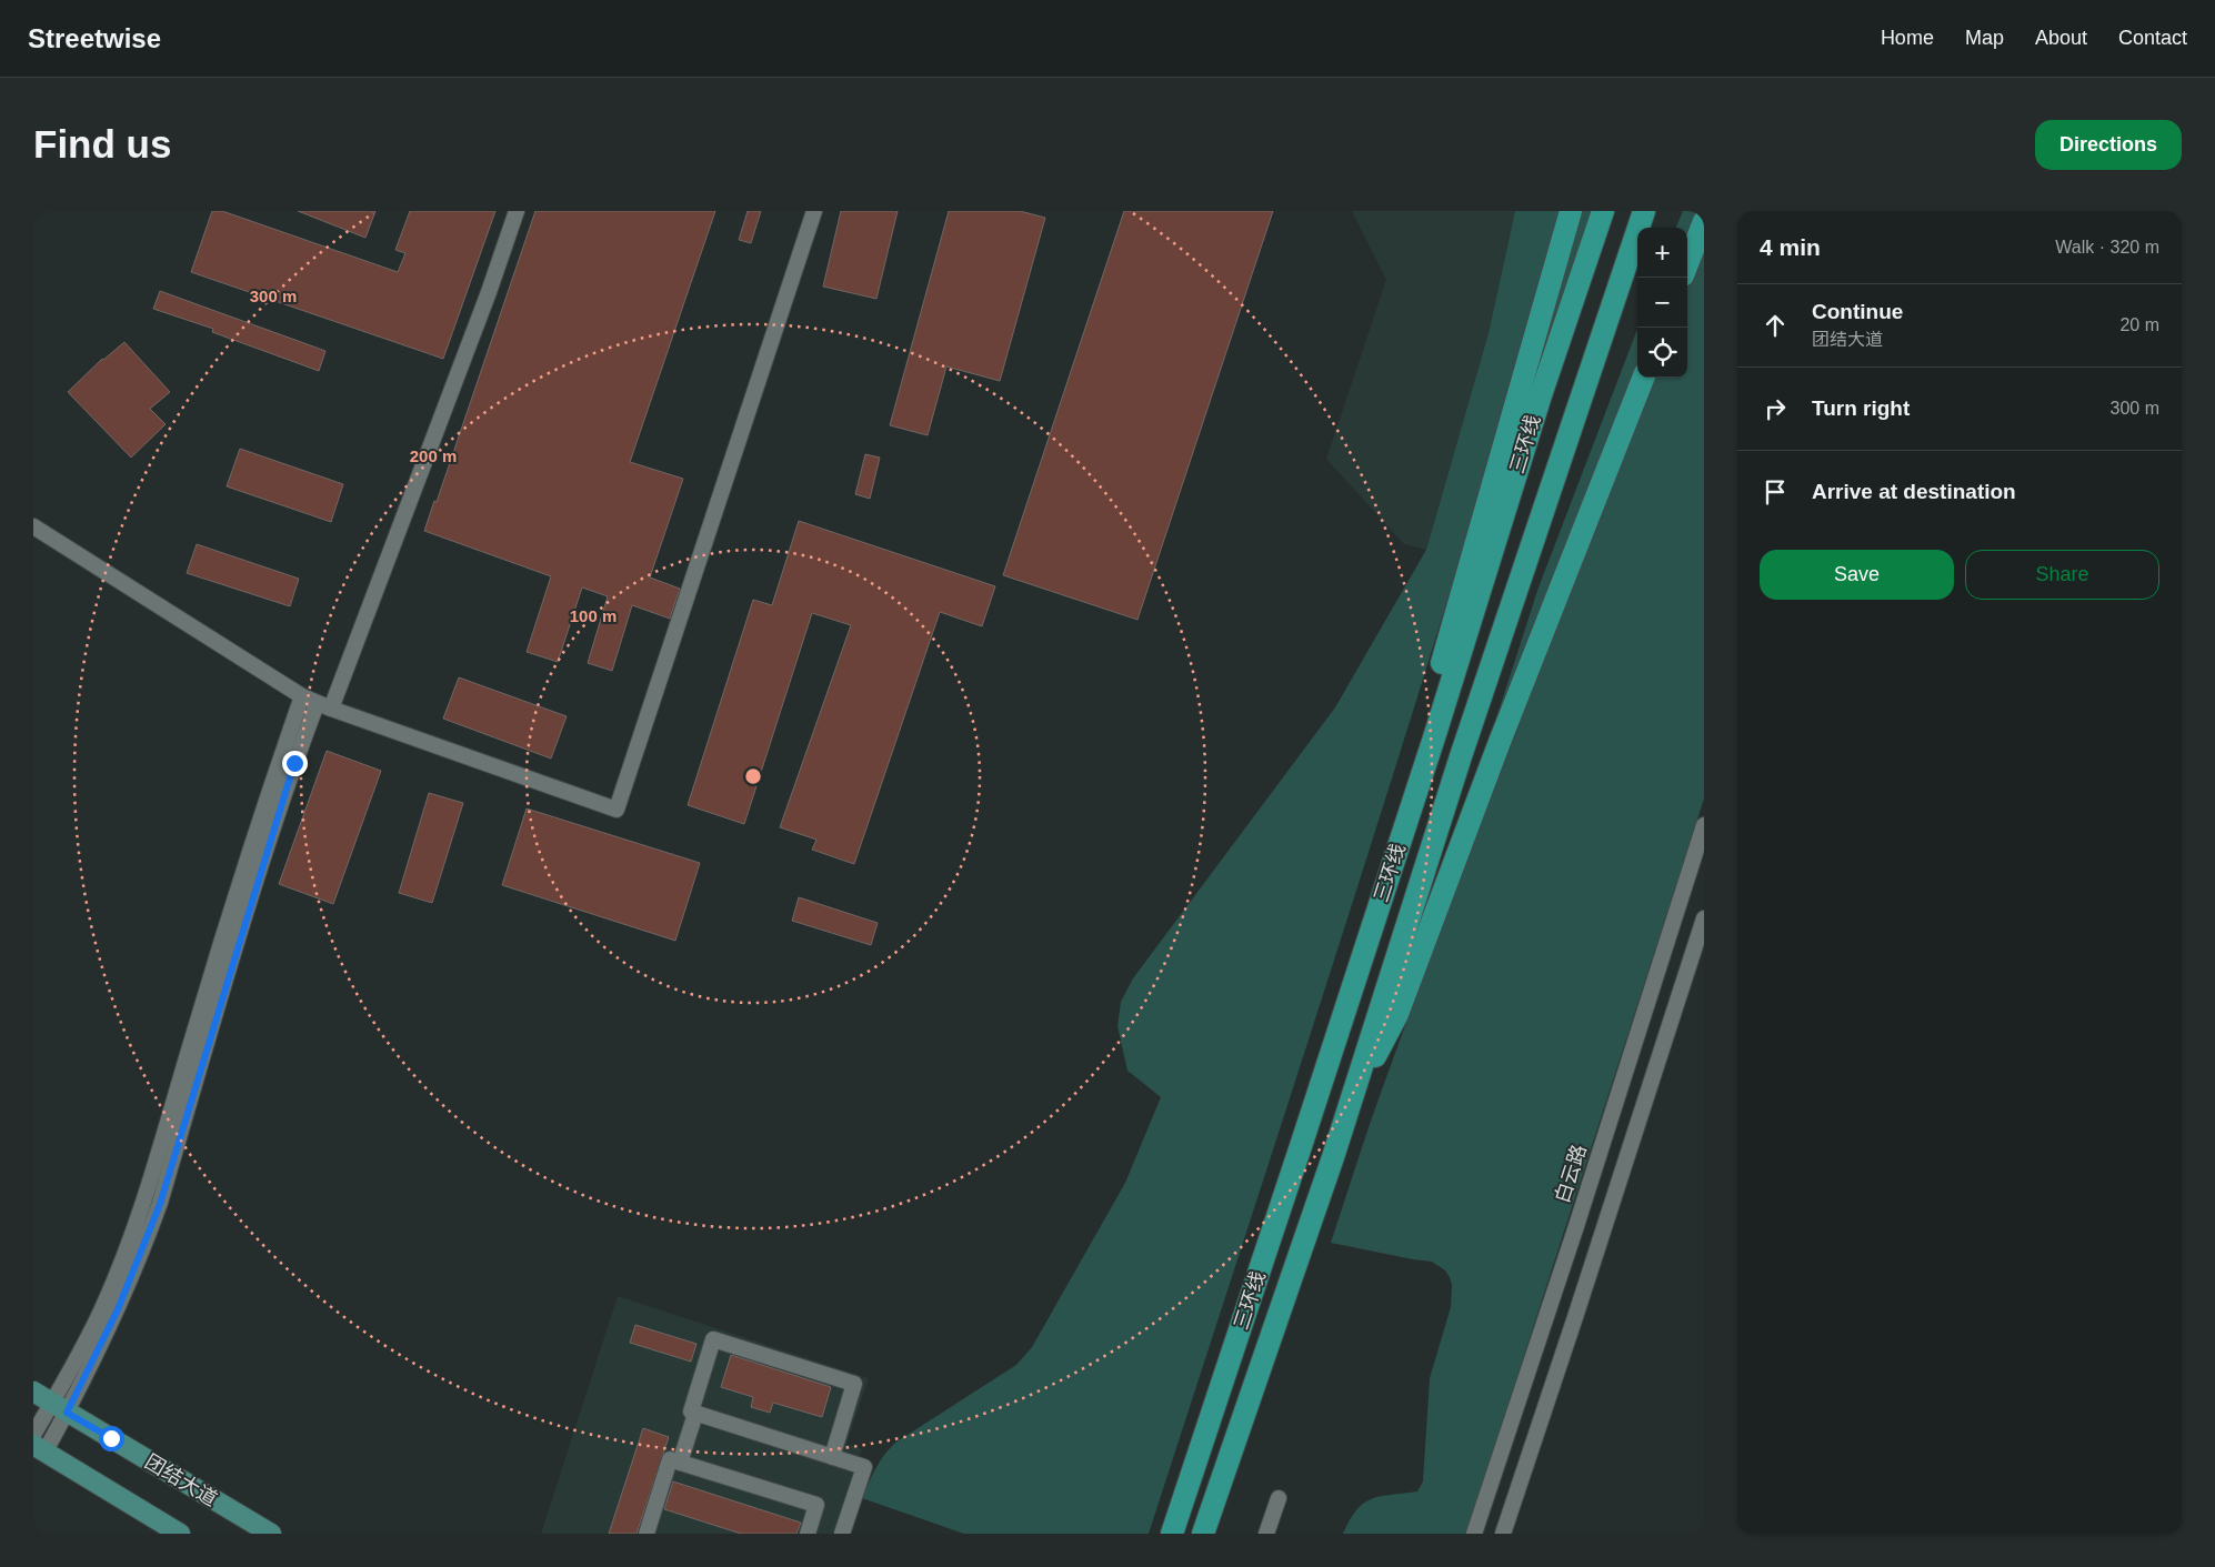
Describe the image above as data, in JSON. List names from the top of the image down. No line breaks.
{"streets":{"highway":["三环线"],"main road":["团结大道"],"street":["白云路"]},"page":{"header":"Streetwise","nav":["Home","Map","About","Contact"],"buttons":["Directions",["Save","Share"]],"title":"Find us","heading":["4 min","Walk · 320 m"],"map_buttons":["+","−"],"list":[["Continue","团结大道","20 m"],["Turn right","300 m"],"Arrive at destination"]},"rings":["300 m","200 m","100 m"]}
